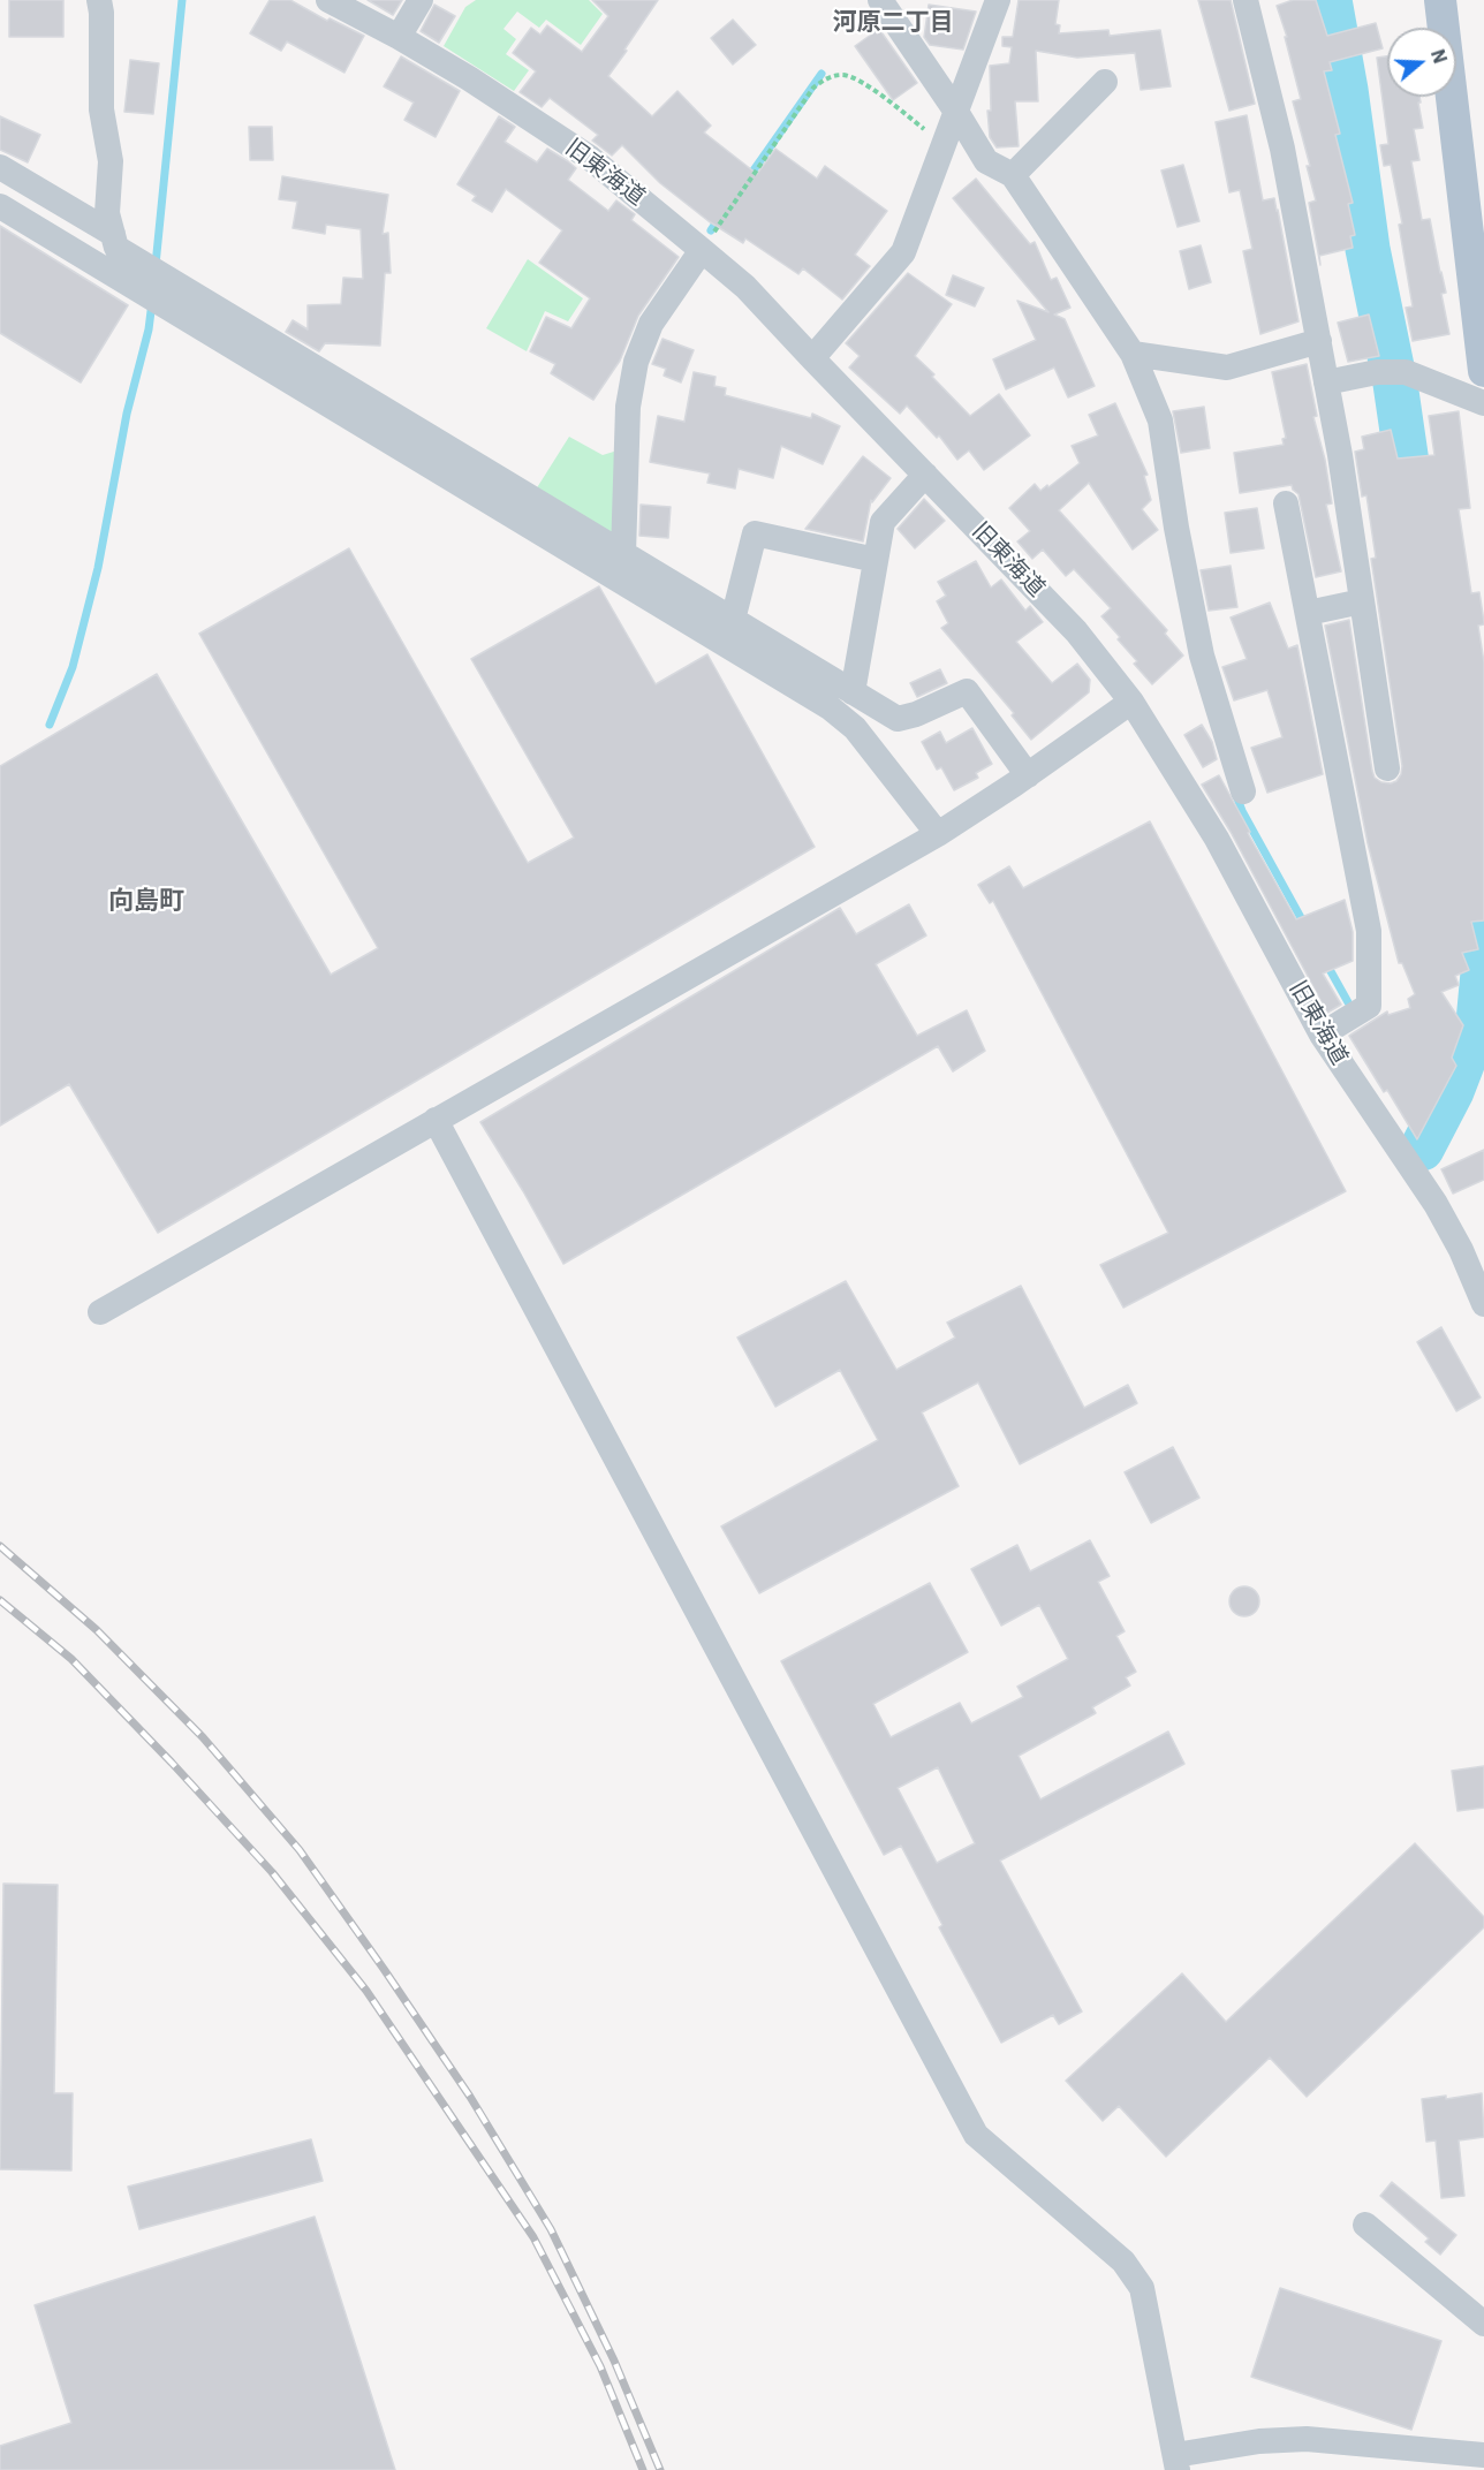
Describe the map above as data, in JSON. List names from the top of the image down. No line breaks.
{"streets":{"street":["旧東海道"]},"districts":["河原二丁目","向島町"],"north":"right"}
